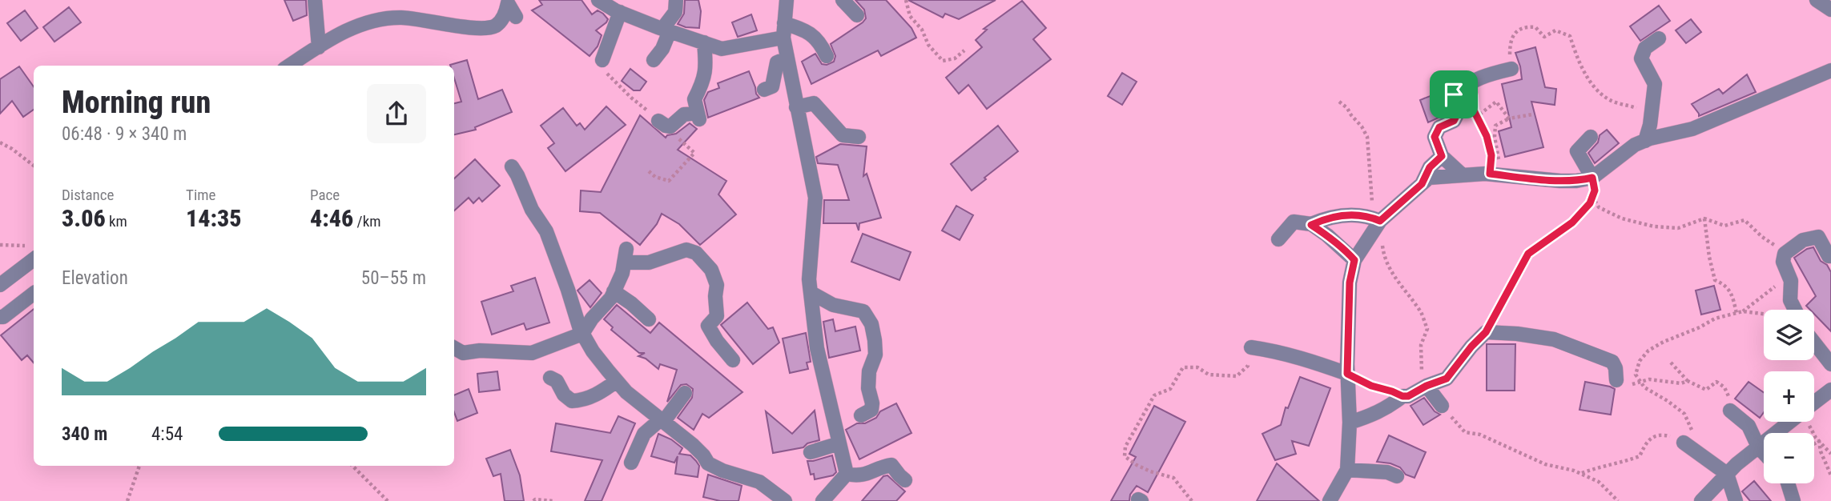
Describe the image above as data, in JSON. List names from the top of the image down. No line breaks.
{"page":{"heading":["Morning run","06:48 · 9 × 340 m"],"stats":[["Distance","3.06 km"],["Time","14:35"],["Pace","4:46 /km"]],"chart":["Elevation","50–55 m"],"map_buttons":["+","−"],"list":[{"name":"340 m","note":"4:54"}]}}
